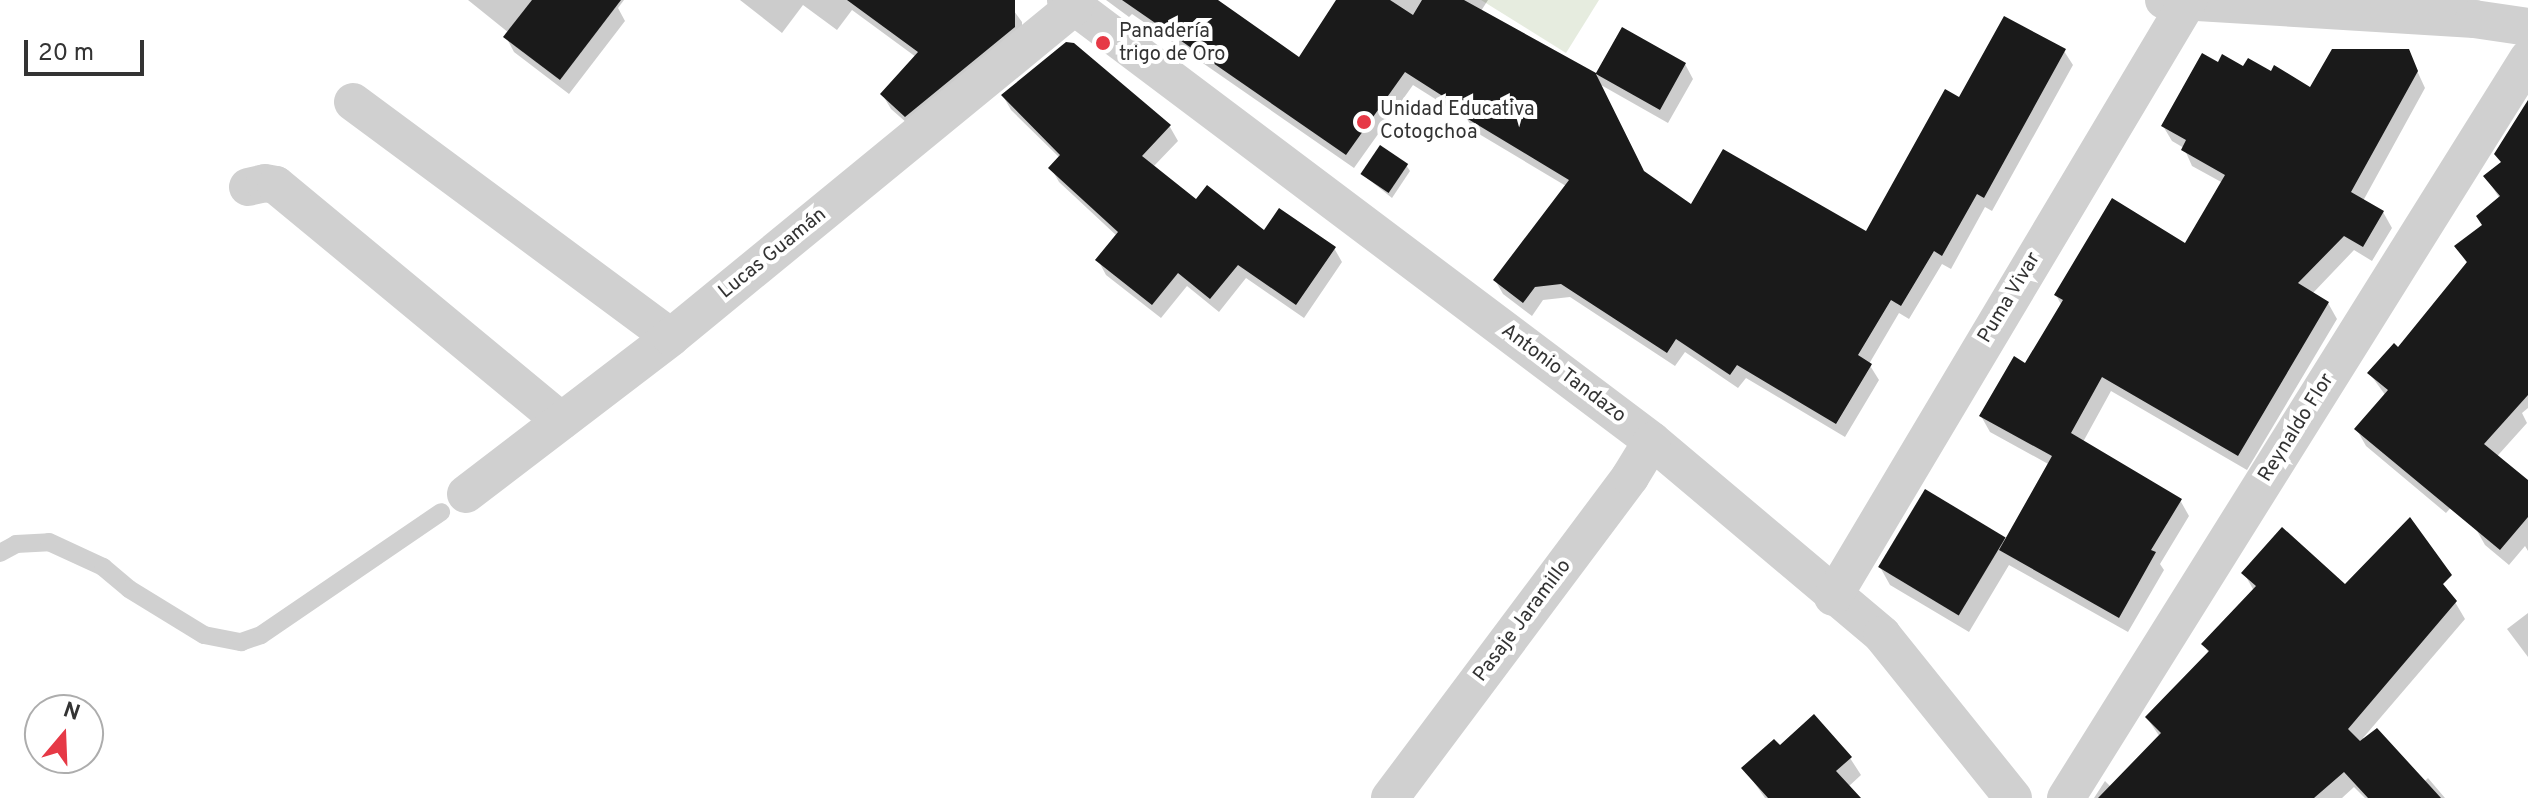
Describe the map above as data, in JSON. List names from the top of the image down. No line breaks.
{"streets":{"street":["Lucas Guamán","Puma Vivar","Antonio Tandazo","Reynaldo Flor","Pasaje Jaramillo"]},"crossings":[["Lucas Guamán","Antonio Tandazo"],["Puma Vivar","Antonio Tandazo"],["Antonio Tandazo","Pasaje Jaramillo"]],"places":["Panadería trigo de Oro","Unidad Educativa Cotogchoa"],"scale_bar":"20 m","north":"top"}
